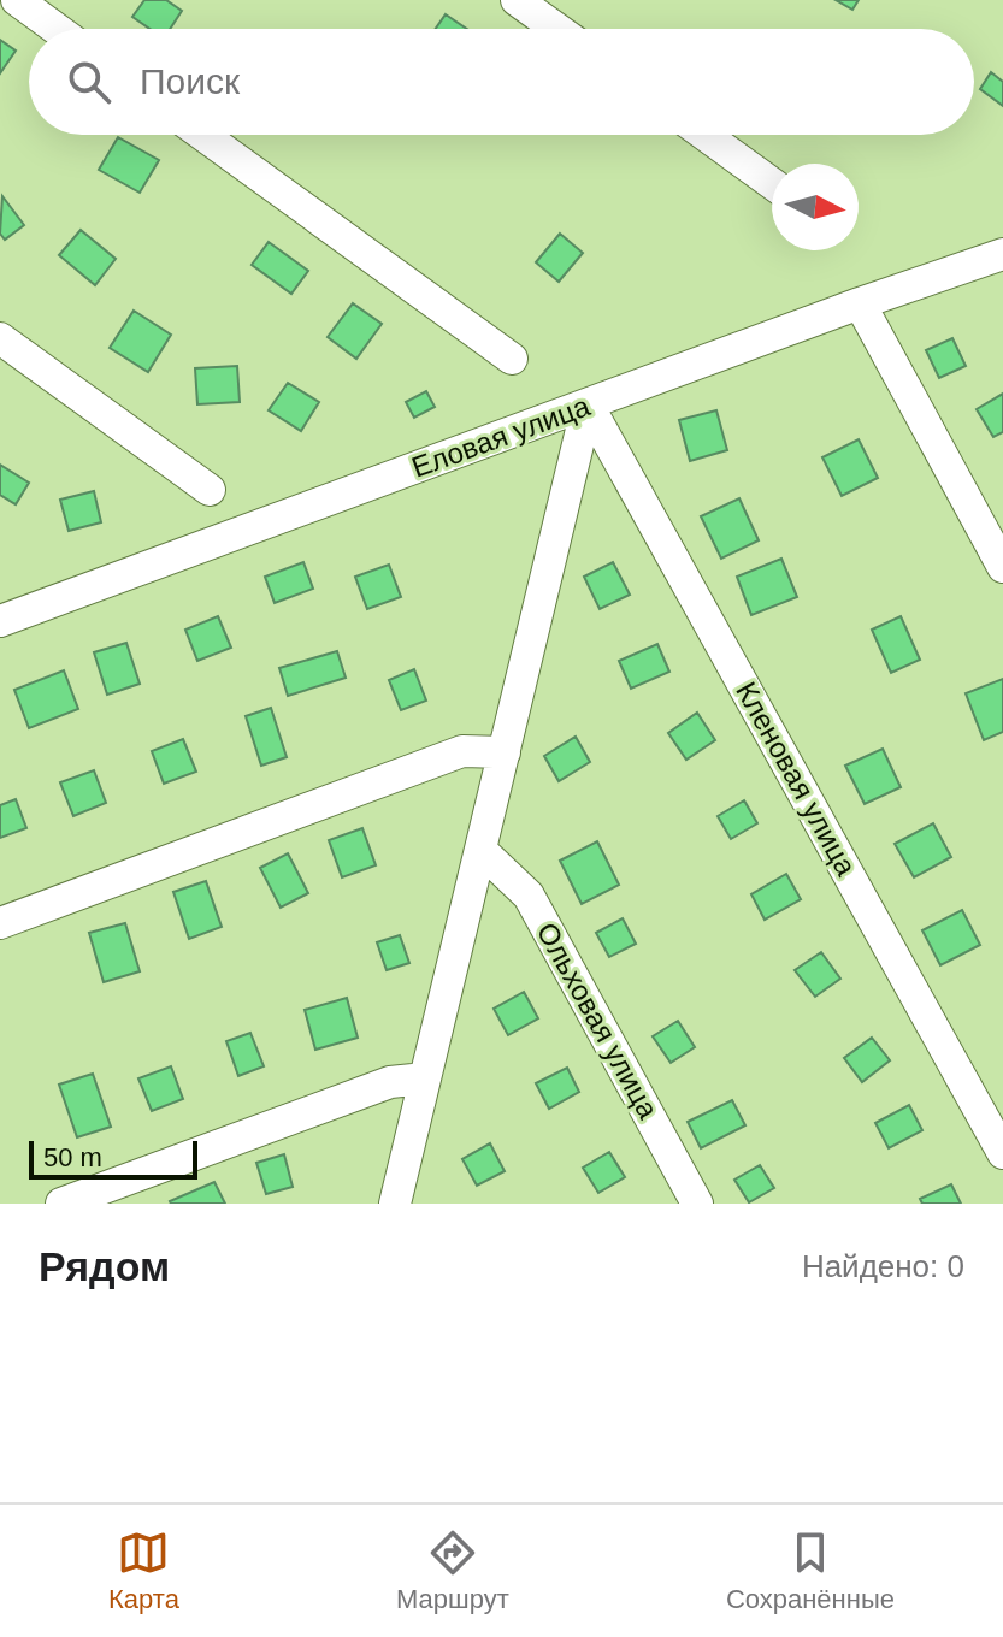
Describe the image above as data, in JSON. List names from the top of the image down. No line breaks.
{"streets":{"street":["Еловая улица","Кленовая улица","Ольховая улица"]},"crossings":[["Еловая улица","Кленовая улица"]],"scale_bar":"50 m","north":"right","page":{"search":"Поиск","scale":"50 m","heading":["Рядом","Найдено: 0"],"nav":["Карта","Маршрут","Сохранённые"]}}
